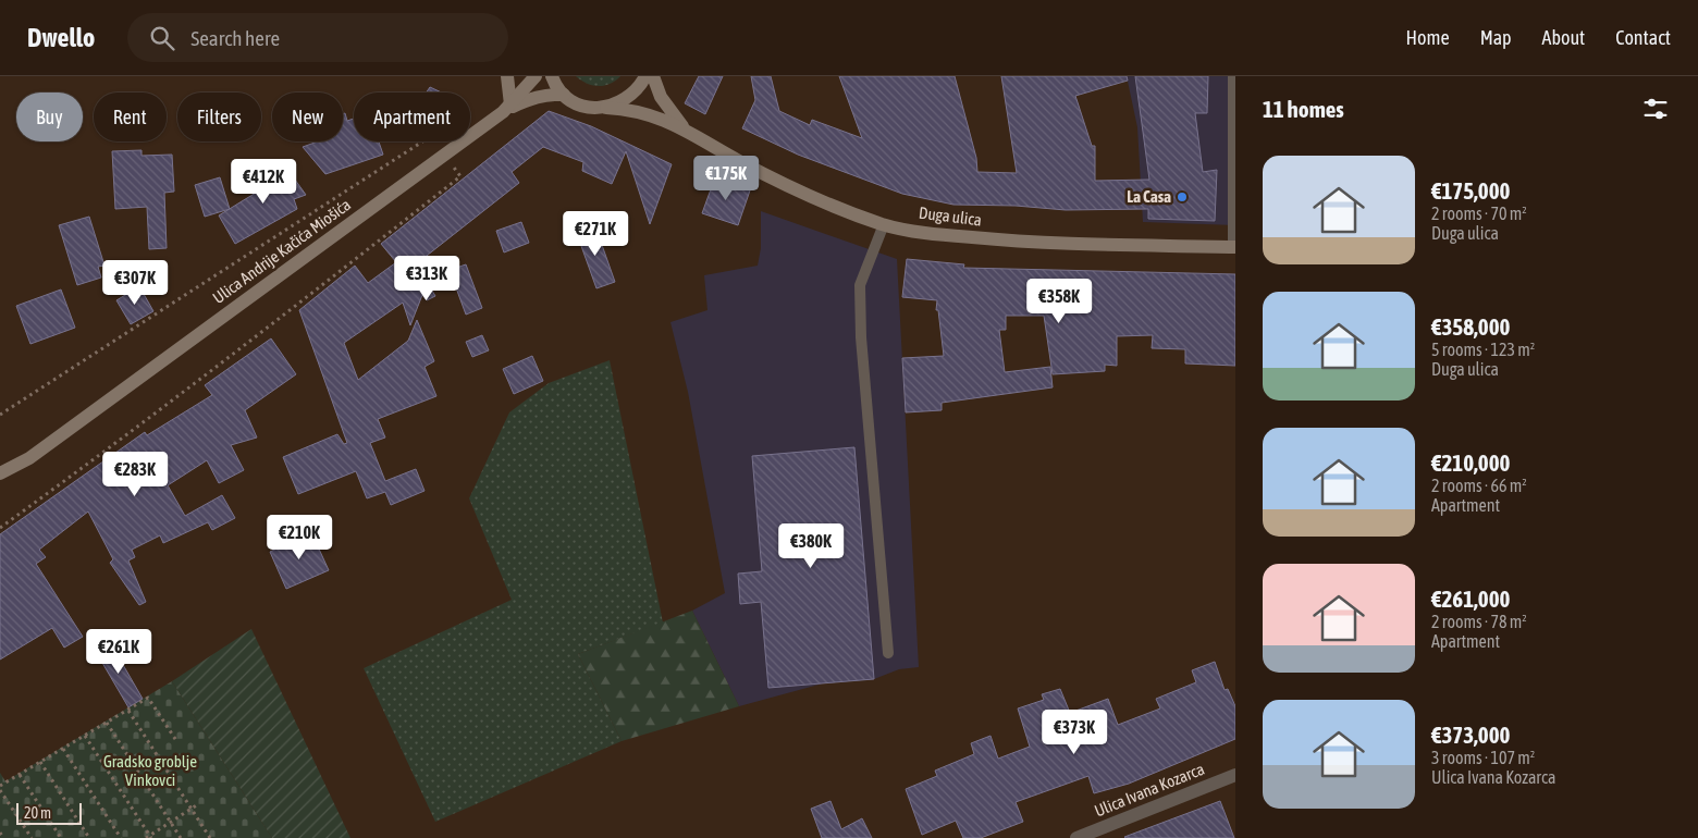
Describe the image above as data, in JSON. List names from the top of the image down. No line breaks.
{"streets":{"main road":["Duga ulica","Ulica Andrije Kačića Miošića"],"street":["Ulica Ivana Kozarca"]},"crossings":[["Duga ulica","Ulica Andrije Kačića Miošića"]],"parks":["Gradsko groblje Vinkovci"],"places":["La Casa"],"scale_bar":"20 m","page":{"header":"Dwello","search":"Search here","nav":["Home","Map","About","Contact"],"heading":"11 homes","chip":["Buy","Rent","Filters","New","Apartment"],"list":[{"name":"€175,000","note":"2 rooms · 70 m² · Duga ulica"},{"name":"€358,000","note":"5 rooms · 123 m² · Duga ulica"},{"name":"€210,000","note":"2 rooms · 66 m² · Apartment"},{"name":"€261,000","note":"2 rooms · 78 m² · Apartment"},{"name":"€373,000","note":"3 rooms · 107 m² · Ulica Ivana Kozarca"}],"price":["€175K","€412K","€271K","€313K","€307K","€358K","€283K","€210K","€380K","€261K","€373K"],"scale":"20 m"}}
